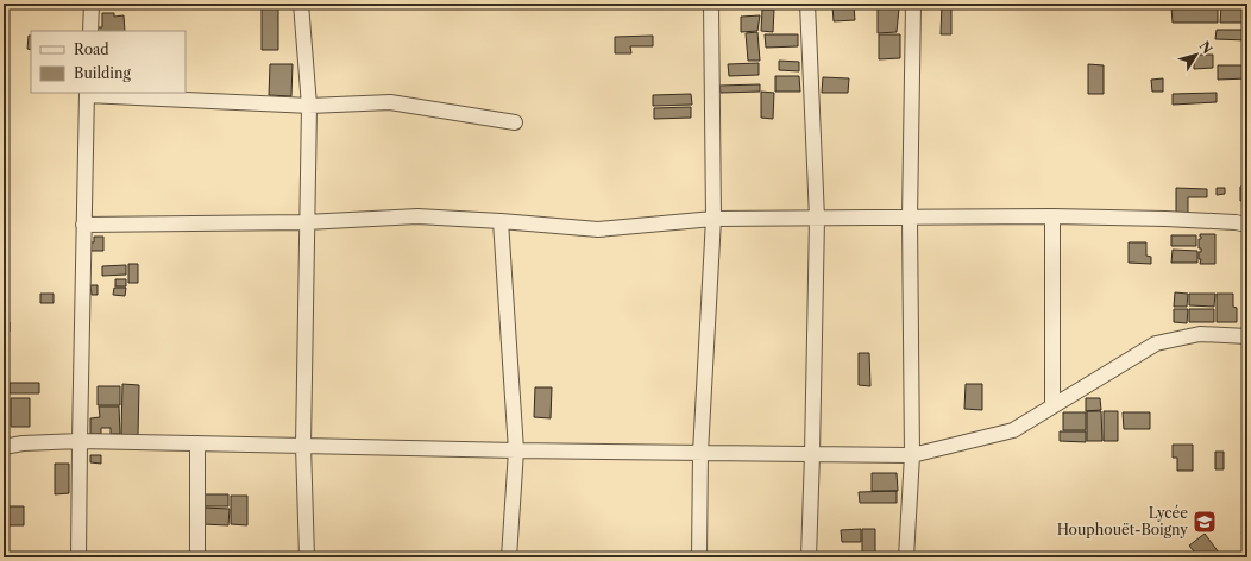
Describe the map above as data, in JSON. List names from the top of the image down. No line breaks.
{"places":{"school or university":["Lycée Houphouët-Boigny"]},"legend":["Road","Building"],"north":"top right"}
